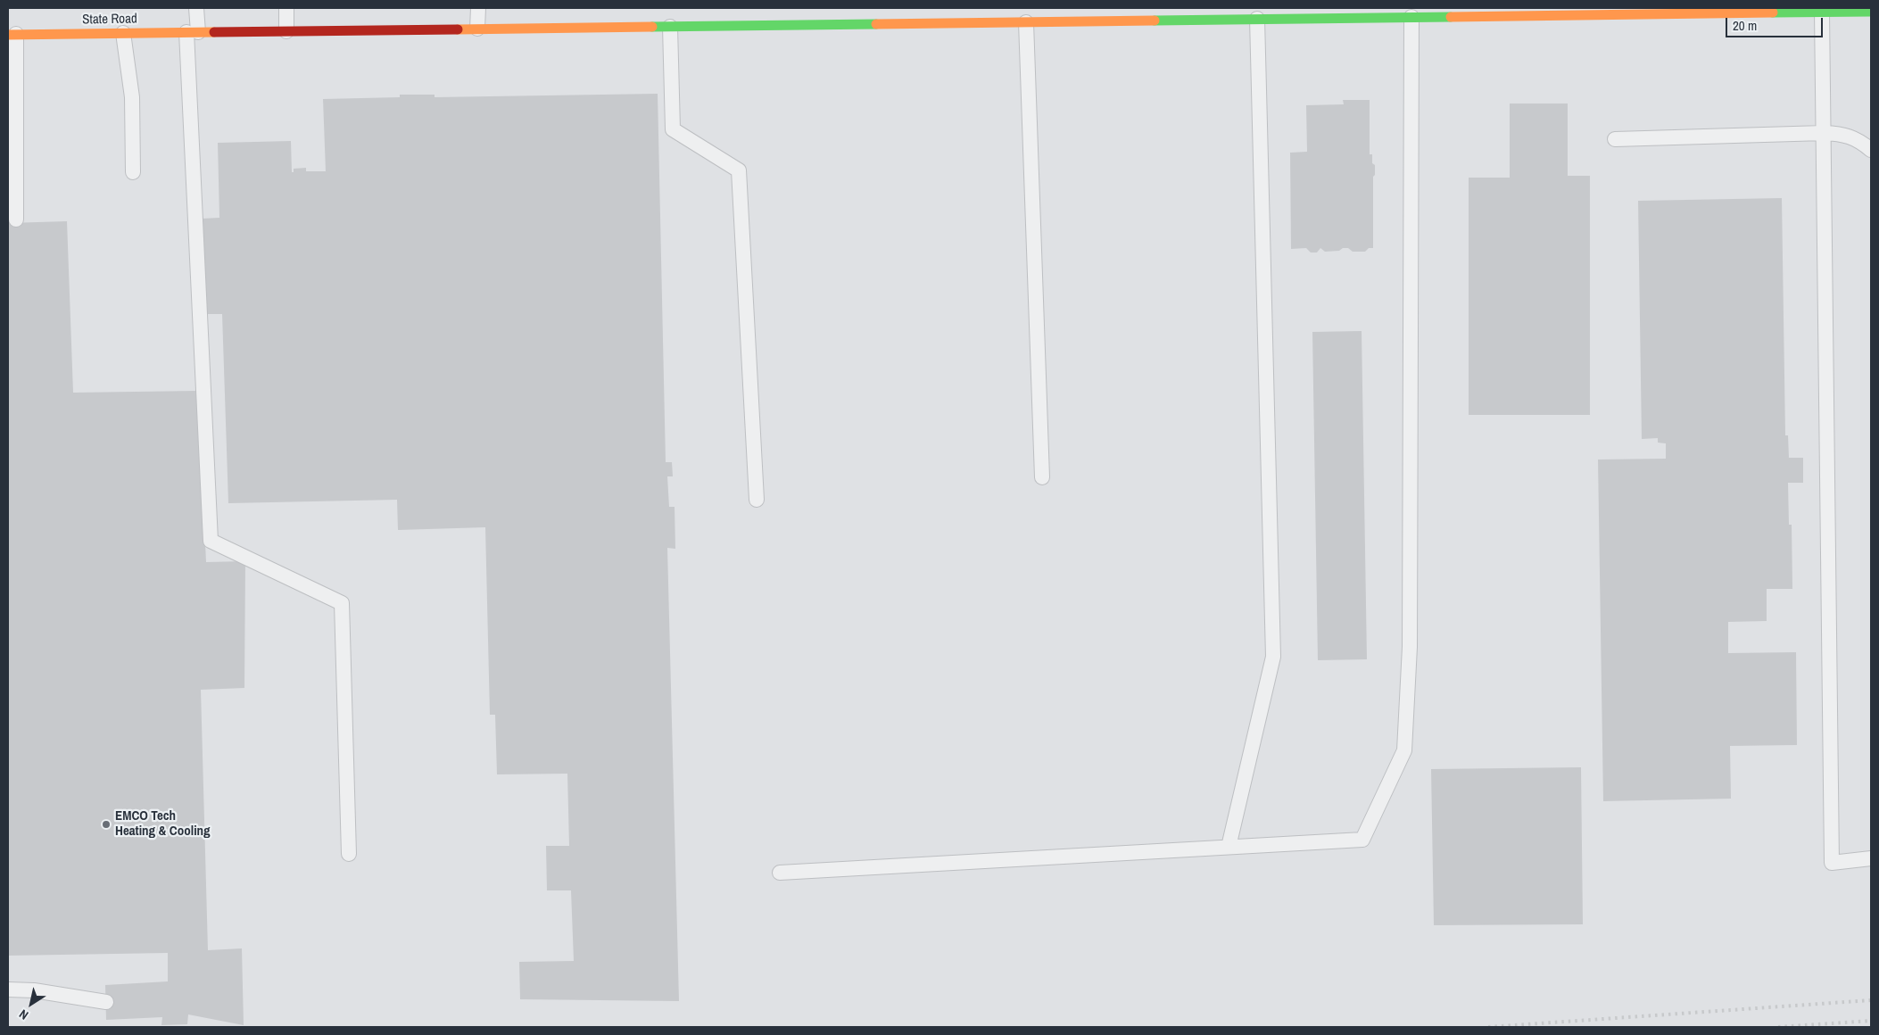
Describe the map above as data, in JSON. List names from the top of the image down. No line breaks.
{"streets":{"main road":["State Road"]},"places":["EMCO Tech Heating & Cooling"],"scale_bar":"20 m","north":"bottom left"}
